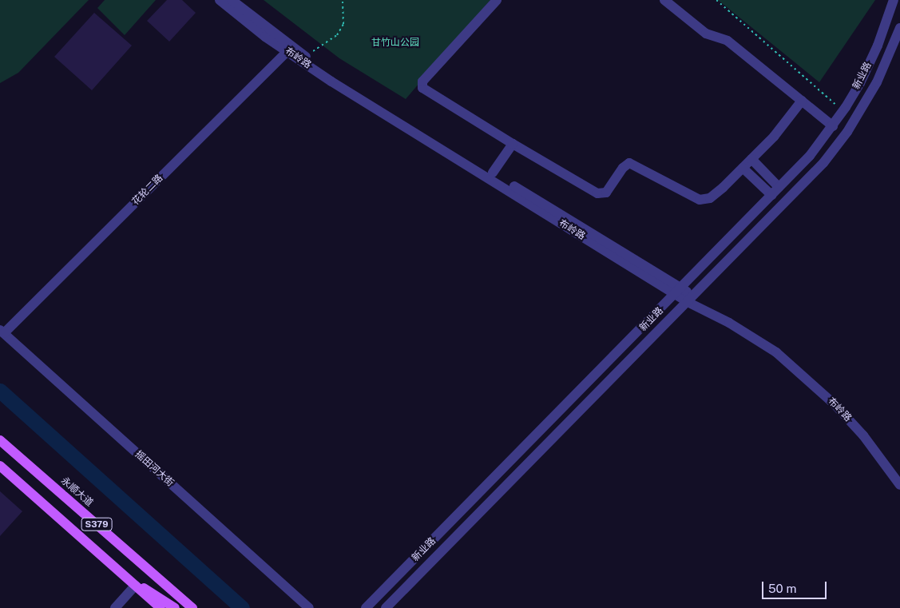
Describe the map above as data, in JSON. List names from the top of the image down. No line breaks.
{"streets":{"main road":["永顺大道","S379"],"street":["布岭路","新业路","花轮二路","摇田河大街"]},"crossings":[["布岭路","新业路"],["布岭路","花轮二路"],["花轮二路","摇田河大街"]],"parks":["甘竹山公园"],"scale_bar":"50 m"}
